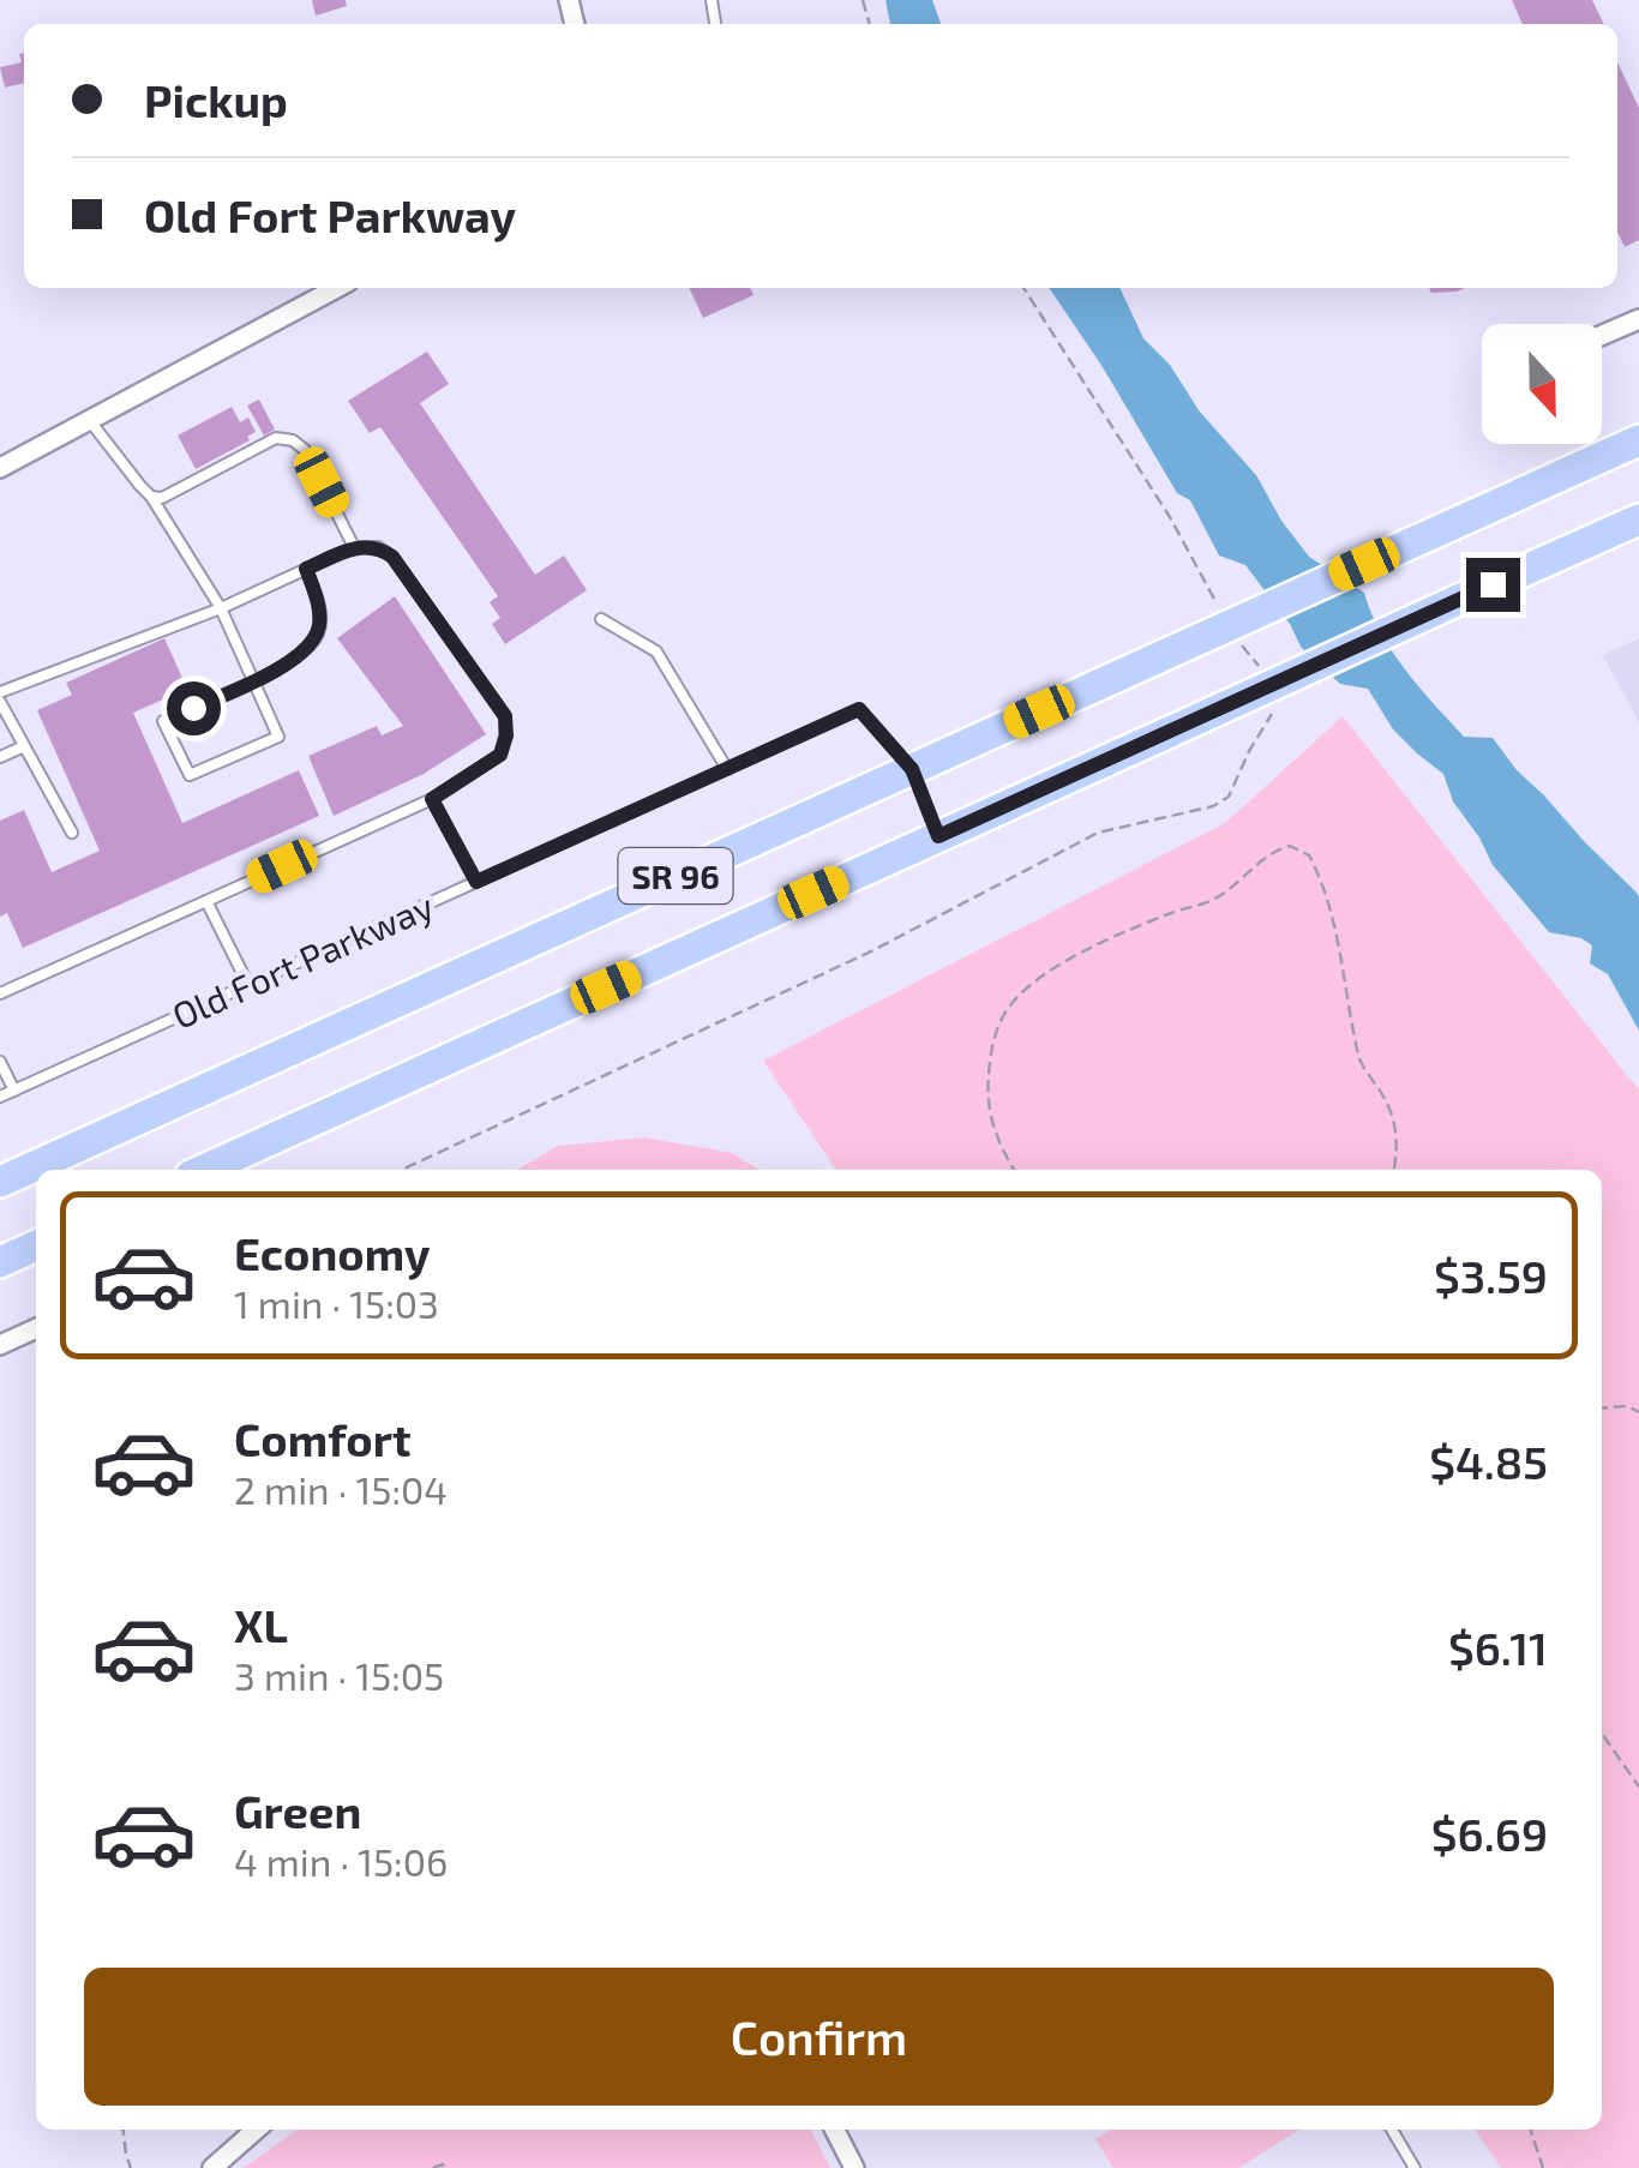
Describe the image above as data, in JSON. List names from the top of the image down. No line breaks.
{"streets":{"main road":["SR 96"],"lane":["Old Fort Parkway"]},"crossings":[["SR 96","Old Fort Parkway"]],"north":"bottom","page":{"banner":["Pickup","Old Fort Parkway"],"list":[{"name":"Economy","note":"1 min · 15:03","value":"$3.59"},{"name":"Comfort","note":"2 min · 15:04","value":"$4.85"},{"name":"XL","note":"3 min · 15:05","value":"$6.11"},{"name":"Green","note":"4 min · 15:06","value":"$6.69"}],"buttons":"Confirm"}}
